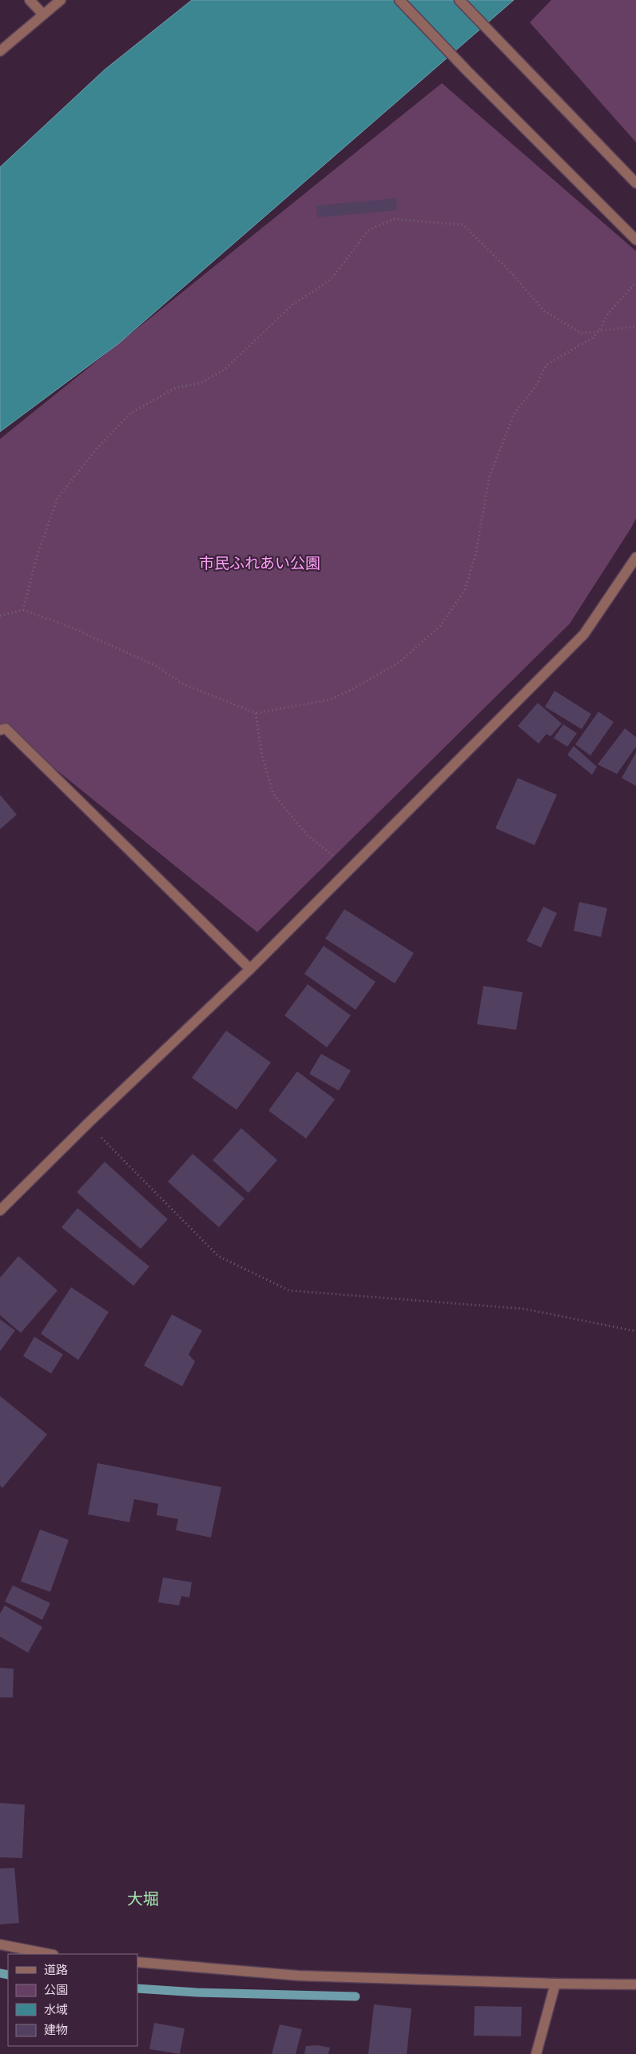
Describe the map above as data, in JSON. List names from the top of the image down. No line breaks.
{"districts":["大堀"],"parks":["市民ふれあい公園"],"legend":["道路","公園","水域","建物"]}
